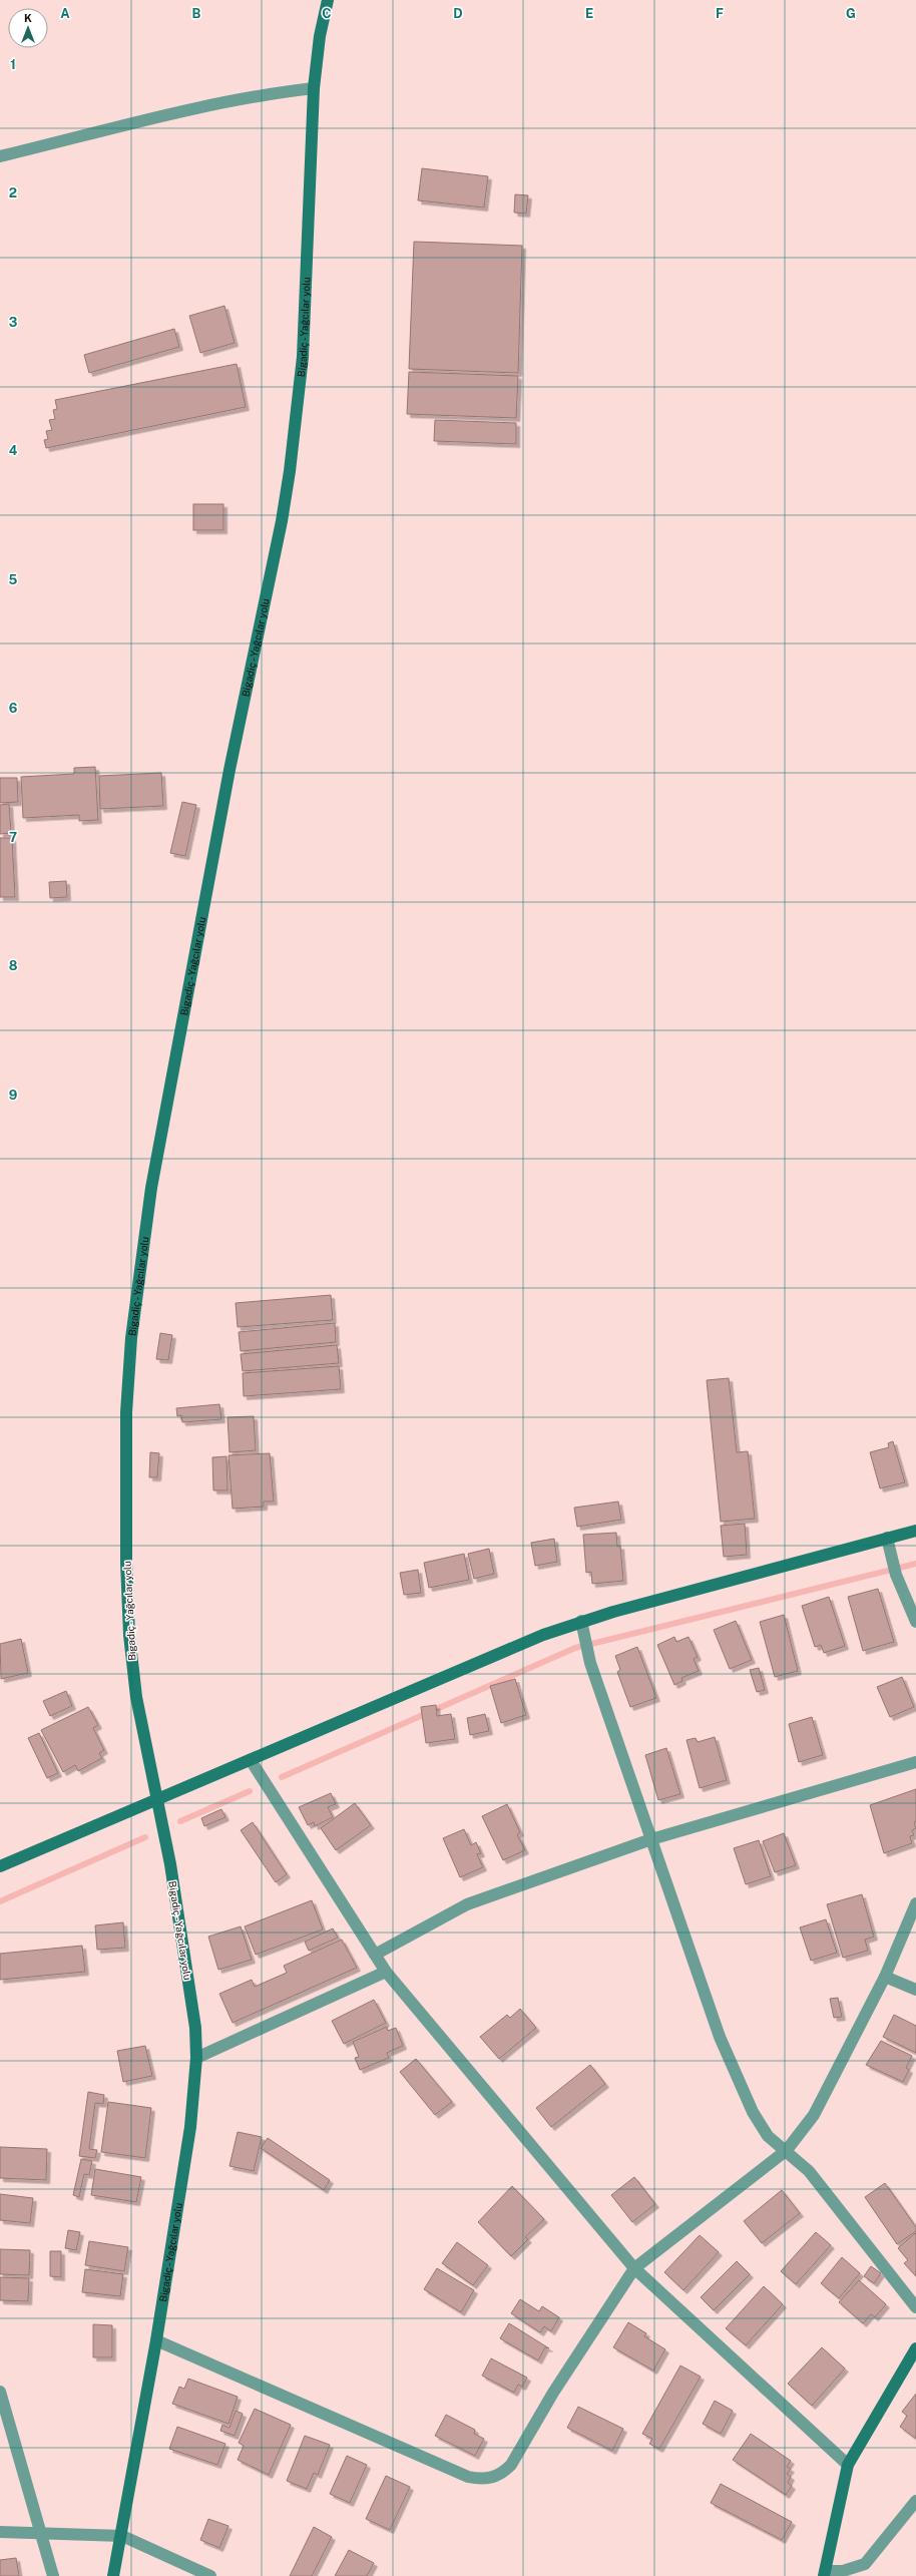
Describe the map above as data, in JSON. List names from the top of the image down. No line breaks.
{"streets":{"main road":["Bigadiç - Yağcılar yolu"]},"north":"top","grid":{"columns":["A","B","C","D","E","F","G"],"rows":["1","2","3","4","5","6","7","8","9"]}}
